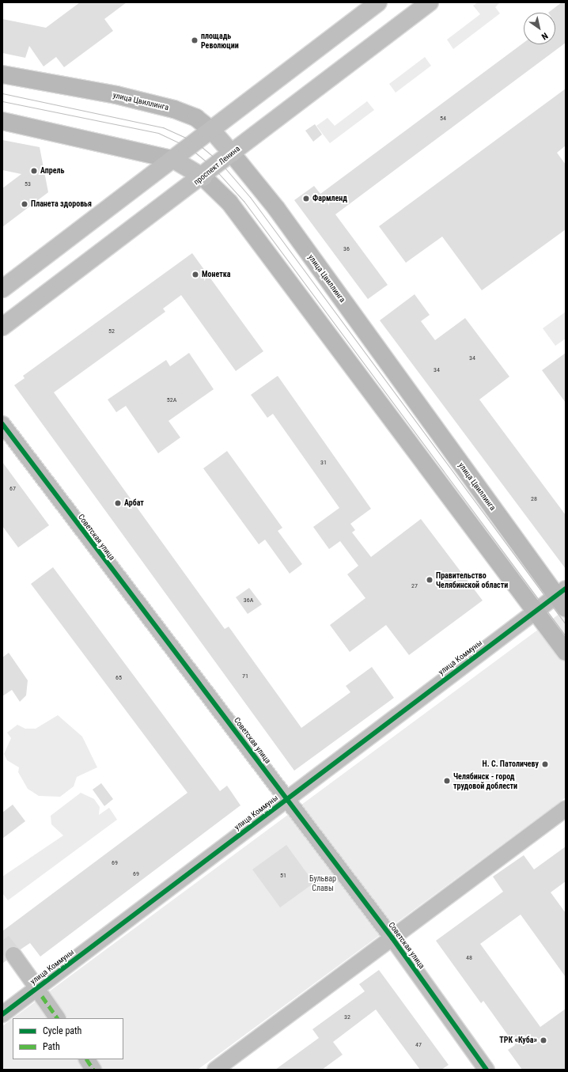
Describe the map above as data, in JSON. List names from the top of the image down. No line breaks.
{"streets":{"main road":["улица Цвиллинга","проспект Ленина"],"street":["Советская улица","улица Коммуны"]},"crossings":[["улица Цвиллинга","проспект Ленина"],["улица Цвиллинга","улица Коммуны"],["Советская улица","улица Коммуны"]],"parks":["Бульвар Славы"],"places":["площадь Революции","Апрель","Фармленд","Планета здоровья","Монетка","Арбат","Правительство Челябинской области","Н. С. Патоличеву","Челябинск - город трудовой доблести","ТРК «Куба»"],"house_numbers":["54","53","36","52","34","34","52А","31","67","28","27","36А","71","65","69","69","51","48","32","47"],"legend":["Cycle path","Path"],"north":"bottom right"}
